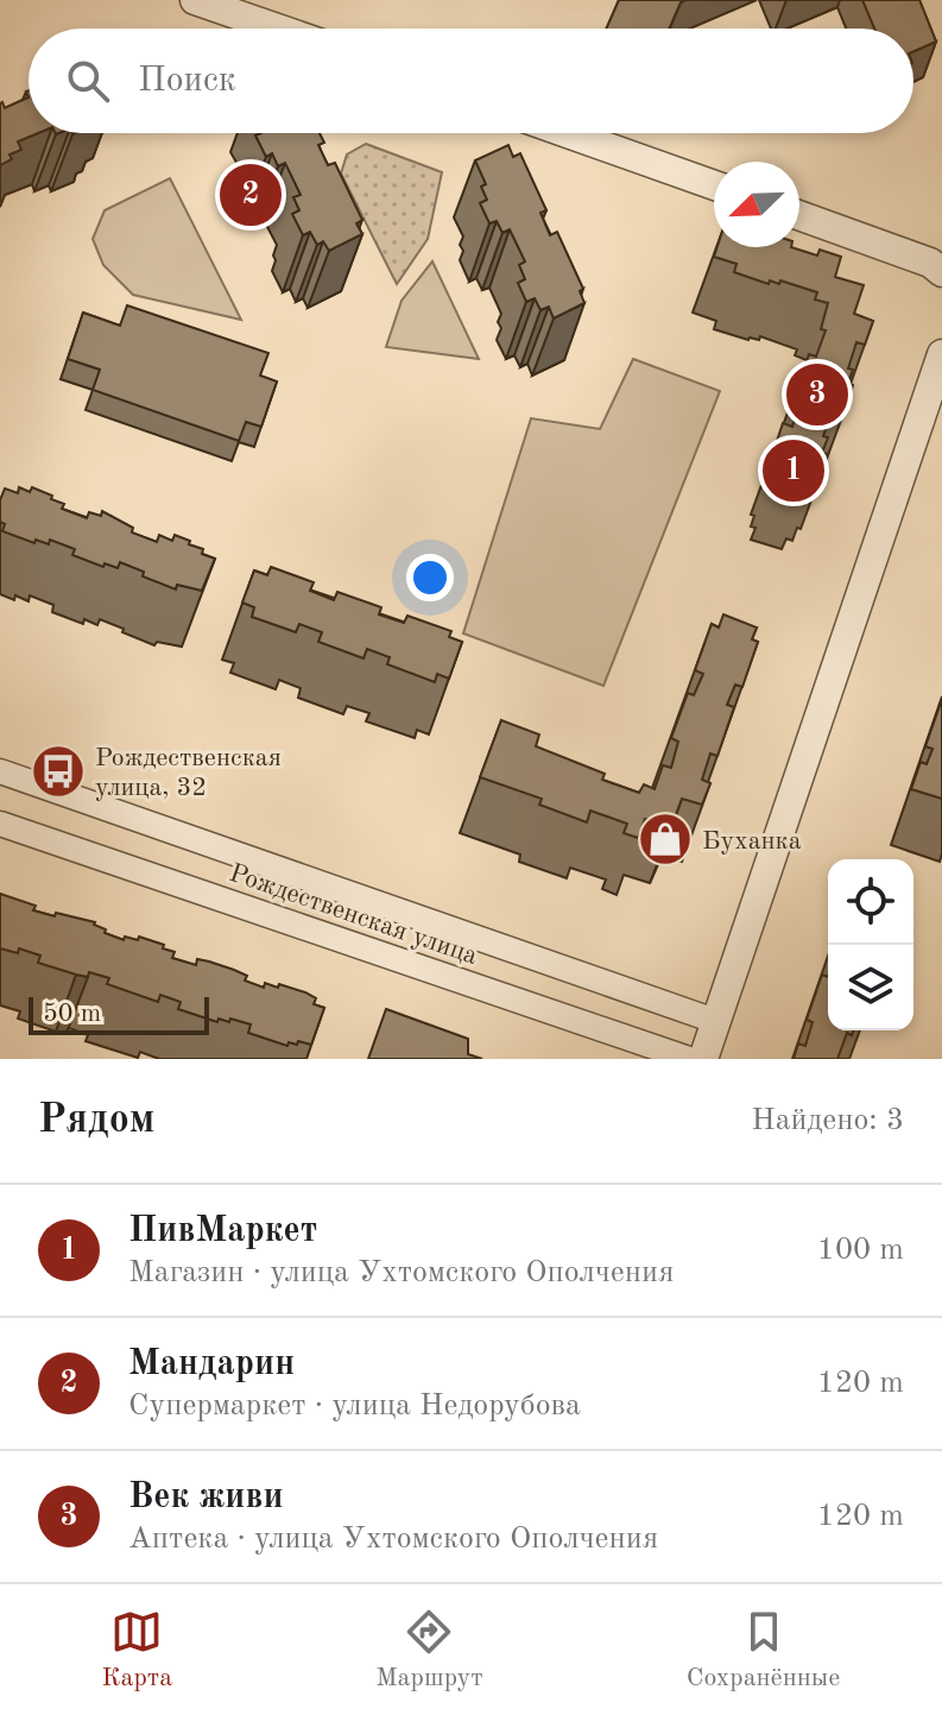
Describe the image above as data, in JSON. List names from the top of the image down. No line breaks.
{"streets":{"street":["Рождественская улица"]},"places":{"bus stop":["Рождественская улица, 32"],"shop":["Буханка"]},"scale_bar":"50 m","north":"bottom left","page":{"search":"Поиск","pins":["2","3","1"],"scale":"50 m","heading":["Рядом","Найдено: 3"],"list":[{"mark":"1","name":"ПивМаркет","note":"Магазин · улица Ухтомского Ополчения","value":"100 m"},{"mark":"2","name":"Мандарин","note":"Супермаркет · улица Недорубова","value":"120 m"},{"mark":"3","name":"Век живи","note":"Аптека · улица Ухтомского Ополчения","value":"120 m"}],"nav":["Карта","Маршрут","Сохранённые"]}}
